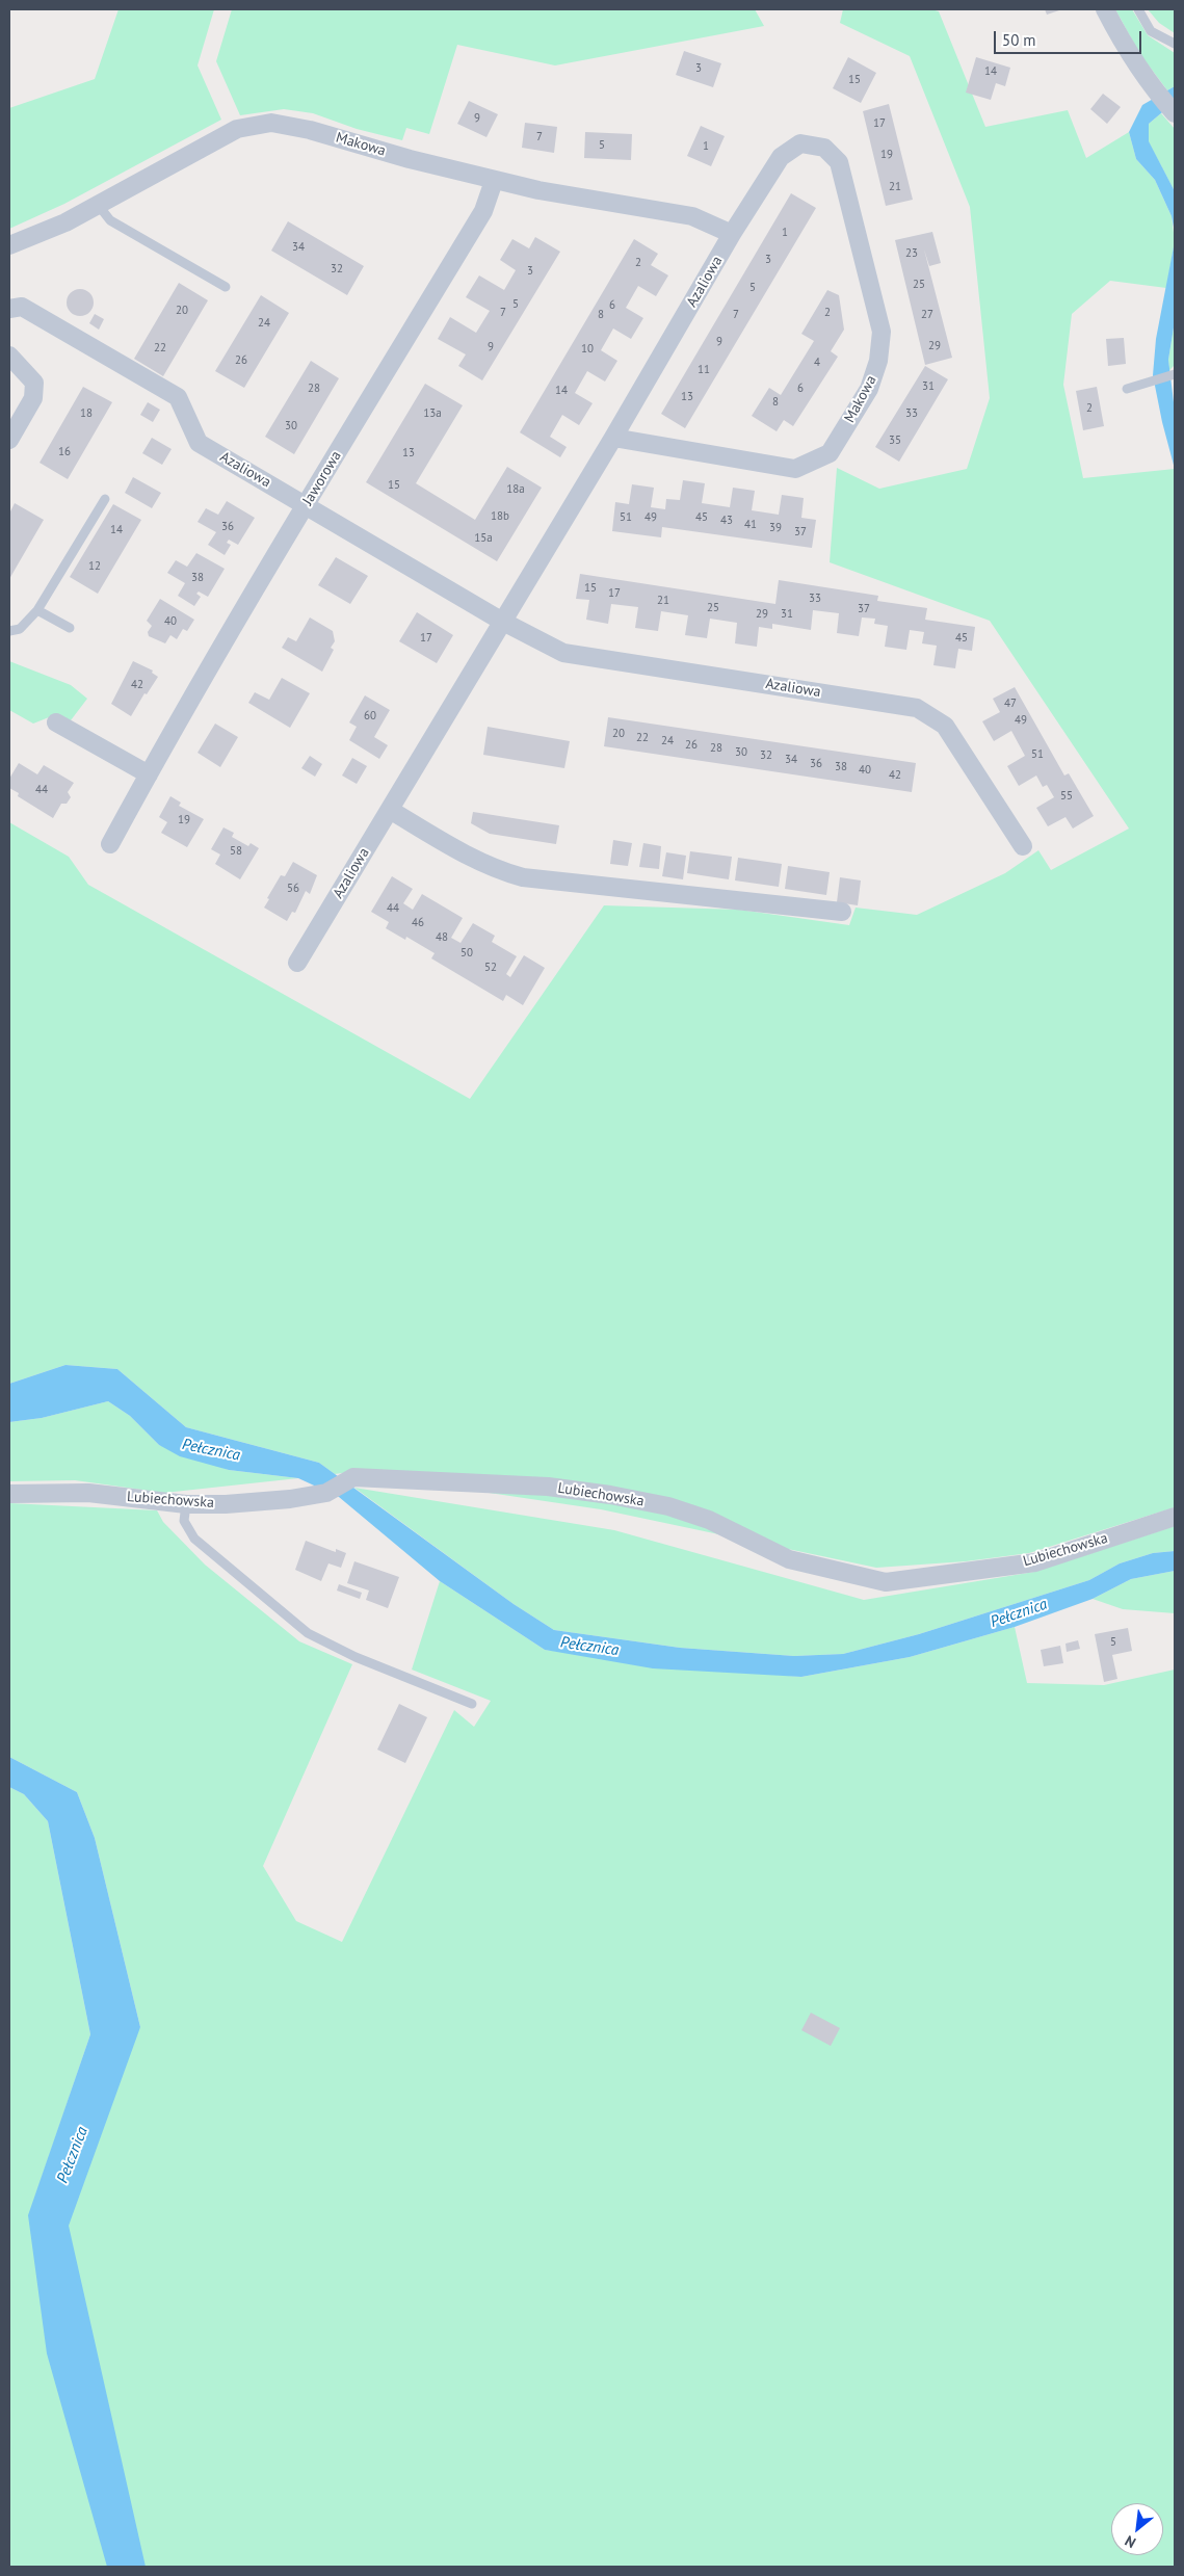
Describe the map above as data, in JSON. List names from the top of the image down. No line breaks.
{"streets":{"street":["Makowa","Azaliowa","Jaworowa","Lubiechowska"]},"crossings":[["Makowa","Azaliowa"],["Makowa","Jaworowa"],["Azaliowa","Jaworowa"]],"water":["Pełcznica"],"house_numbers":["3","14","15","9","17","7","5","1","19","21","1","34","23","3","2","32","3","25","5","5","6","20","7","2","8","7","27","24","9","29","9","22","10","26","4","11","31","28","6","14","13","8","2","18","13a","33","30","35","16","13","15","18a","18b","51","49","45","43","41","36","39","14","37","15a","12","38","15","17","33","21","25","37","29","31","40","17","45","42","47","60","49","20","22","24","26","28","30","51","32","34","36","38","40","42","44","55","19","58","56","44","46","48","50","52","5"],"scale_bar":"50 m","north":"bottom left"}
